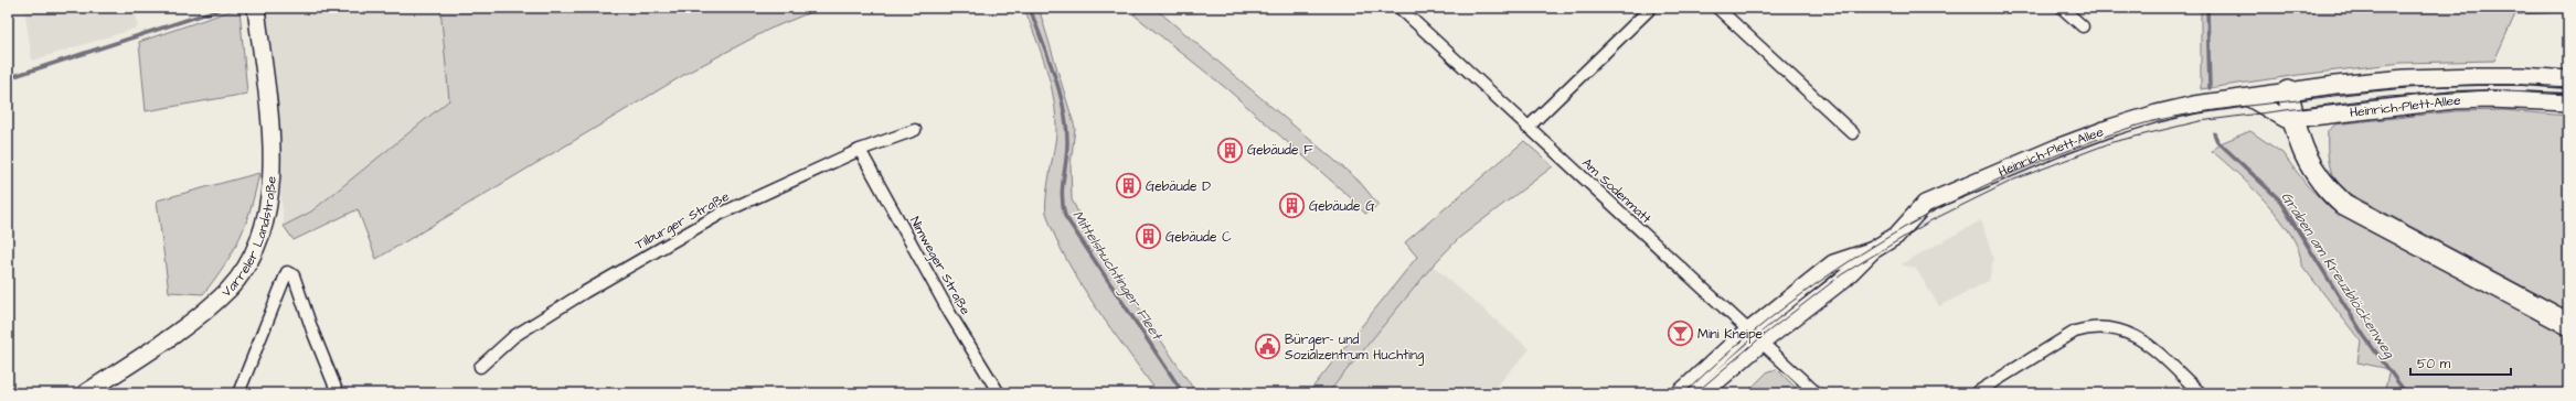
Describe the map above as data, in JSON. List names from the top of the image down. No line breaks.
{"streets":{"main road":["Heinrich-Plett-Allee","Varreler Landstraße"],"street":["Am Sodenmatt","Tilburger Straße","Nimweger Straße"]},"crossings":[["Heinrich-Plett-Allee","Am Sodenmatt"],["Tilburger Straße","Nimweger Straße"]],"water":["Mittelshuchtinger Fleet","Graben am Kreuzblöckenweg"],"places":{"building":["Gebäude F","Gebäude D","Gebäude G","Gebäude C"],"bar":["Mini Kneipe"],"public building":["Bürger- und Sozialzentrum Huchting"]},"scale_bar":"50 m"}
